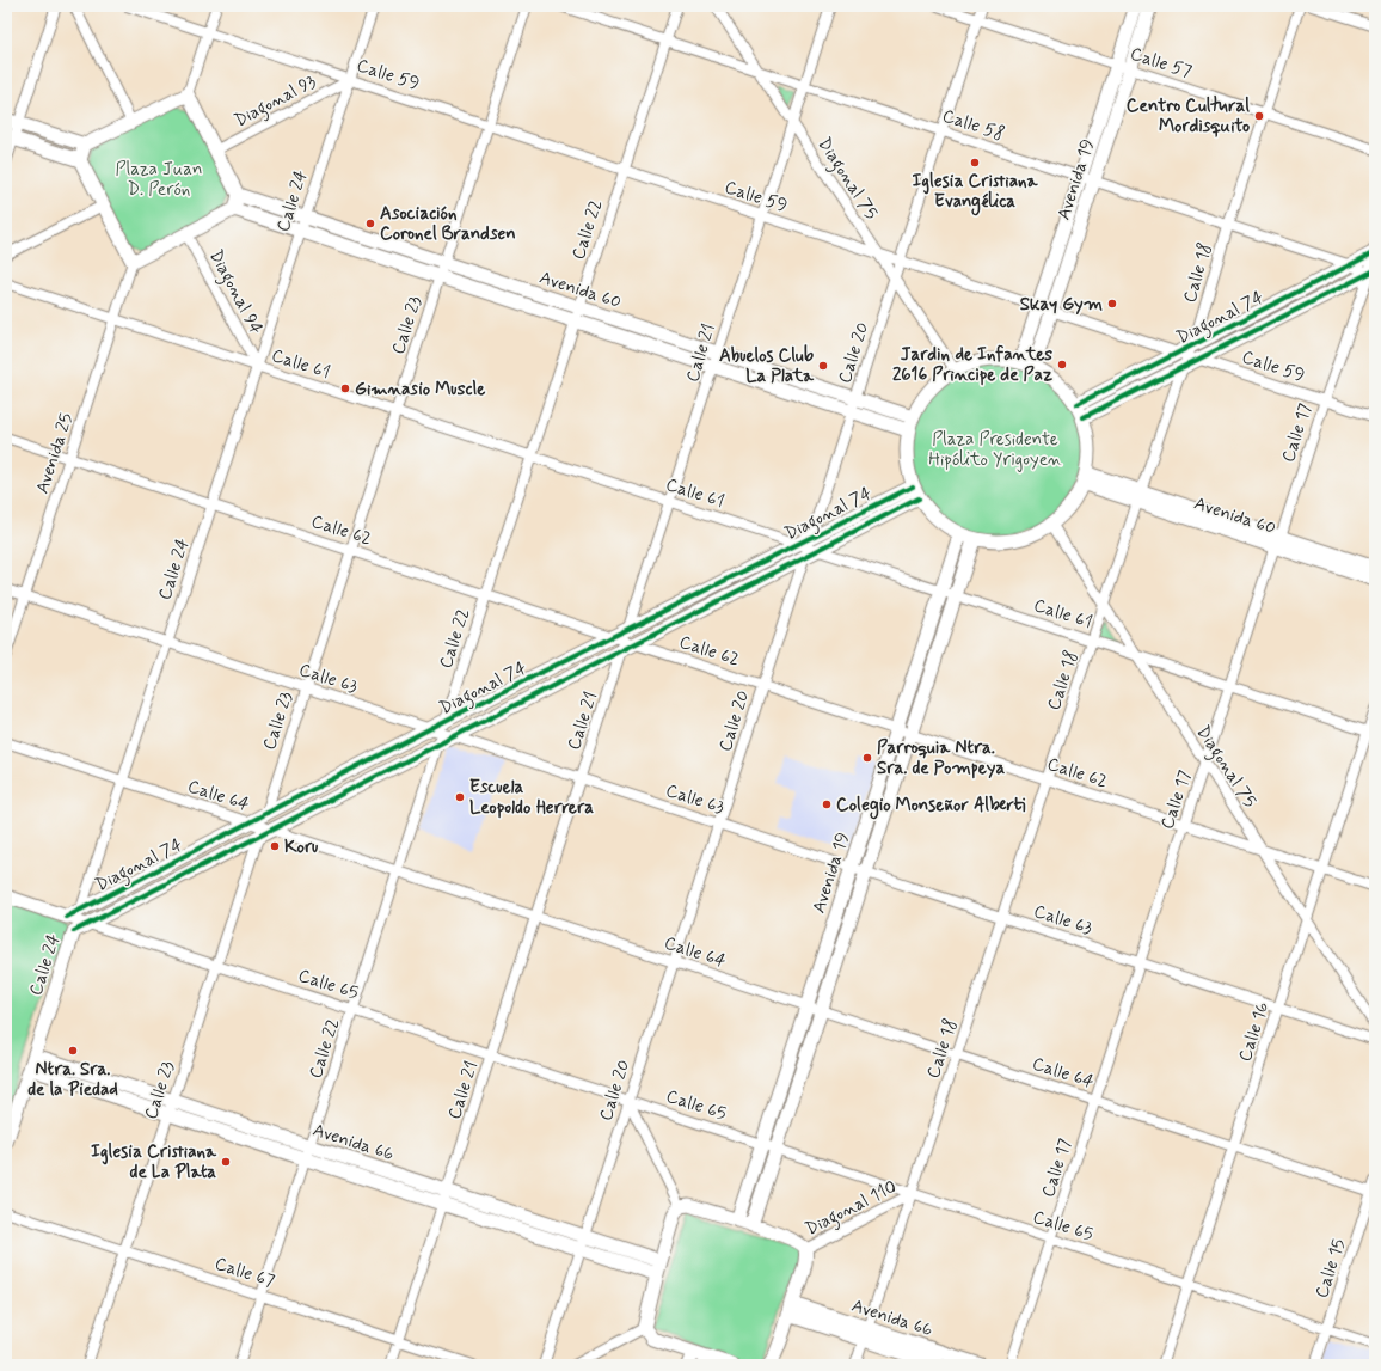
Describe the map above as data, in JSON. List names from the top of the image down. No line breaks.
{"streets":{"main road":["Avenida 19","Calle 24","Avenida 60","Diagonal 74","Calle 65","Avenida 66"],"street":["Calle 57","Calle 59","Diagonal 93","Calle 58","Diagonal 75","Calle 22","Calle 18","Diagonal 94","Calle 23","Calle 21","Calle 20","Calle 61","Calle 17","Avenida 25","Calle 62","Calle 63","Calle 64","Calle 16","Diagonal 110","Calle 15","Calle 67"]},"crossings":[["Calle 57","Avenida 19"],["Calle 57","Calle 18"],["Calle 57","Calle 20"],["Calle 59","Diagonal 93"],["Calle 59","Diagonal 75"],["Calle 59","Avenida 19"],["Calle 59","Calle 24"],["Calle 59","Calle 22"],["Calle 59","Calle 18"],["Calle 59","Diagonal 74"],["Calle 59","Calle 23"],["Calle 59","Calle 21"],["Calle 59","Calle 20"],["Calle 59","Calle 17"],["Diagonal 93","Calle 24"],["Calle 58","Diagonal 75"],["Calle 58","Avenida 19"],["Calle 58","Calle 22"],["Calle 58","Calle 18"],["Calle 58","Diagonal 74"],["Calle 58","Calle 21"],["Calle 58","Calle 20"],["Calle 58","Calle 17"],["Diagonal 75","Calle 18"],["Diagonal 75","Calle 21"],["Diagonal 75","Calle 20"],["Diagonal 75","Calle 61"],["Diagonal 75","Calle 17"],["Diagonal 75","Calle 62"],["Diagonal 75","Calle 16"],["Avenida 19","Calle 61"],["Avenida 19","Calle 62"],["Avenida 19","Calle 63"],["Avenida 19","Calle 64"],["Avenida 19","Calle 65"],["Calle 24","Avenida 60"],["Calle 24","Diagonal 94"],["Calle 24","Diagonal 74"],["Calle 24","Calle 61"],["Calle 24","Calle 62"],["Calle 24","Calle 63"],["Calle 24","Calle 64"],["Calle 24","Calle 65"],["Calle 24","Avenida 66"],["Calle 22","Avenida 60"],["Calle 22","Diagonal 74"],["Calle 22","Calle 61"],["Calle 22","Calle 62"],["Calle 22","Calle 63"],["Calle 22","Calle 64"],["Calle 22","Calle 65"],["Calle 22","Avenida 66"],["Calle 22","Calle 67"],["Calle 18","Avenida 60"],["Calle 18","Diagonal 74"],["Calle 18","Calle 61"],["Calle 18","Calle 62"],["Calle 18","Calle 63"],["Calle 18","Calle 64"],["Calle 18","Calle 65"],["Calle 18","Avenida 66"],["Calle 18","Diagonal 110"],["Avenida 60","Calle 23"],["Avenida 60","Calle 21"],["Avenida 60","Calle 20"],["Avenida 60","Calle 17"],["Diagonal 94","Calle 61"],["Diagonal 74","Calle 23"],["Diagonal 74","Calle 21"],["Diagonal 74","Calle 20"],["Diagonal 74","Calle 61"],["Diagonal 74","Calle 17"],["Diagonal 74","Calle 62"],["Diagonal 74","Calle 63"],["Diagonal 74","Calle 64"],["Diagonal 74","Calle 65"],["Calle 23","Calle 61"],["Calle 23","Calle 62"],["Calle 23","Calle 63"],["Calle 23","Calle 64"],["Calle 23","Calle 65"],["Calle 23","Avenida 66"],["Calle 23","Calle 67"],["Calle 21","Calle 61"],["Calle 21","Calle 62"],["Calle 21","Calle 63"],["Calle 21","Calle 64"],["Calle 21","Calle 65"],["Calle 21","Avenida 66"],["Calle 21","Calle 67"],["Calle 20","Calle 61"],["Calle 20","Calle 62"],["Calle 20","Calle 63"],["Calle 20","Calle 64"],["Calle 20","Calle 65"],["Calle 20","Avenida 66"],["Calle 61","Calle 17"],["Calle 61","Avenida 25"],["Calle 61","Calle 16"],["Calle 17","Calle 62"],["Calle 17","Calle 63"],["Calle 17","Calle 64"],["Calle 17","Calle 65"],["Avenida 25","Calle 62"],["Avenida 25","Calle 63"],["Calle 62","Calle 16"],["Calle 63","Calle 16"],["Calle 64","Calle 16"],["Calle 64","Calle 15"],["Calle 65","Calle 16"],["Calle 65","Diagonal 110"],["Calle 65","Calle 15"]],"parks":["Plaza Juan D. Perón","Plaza Presidente Hipólito Yrigoyen"],"places":["Centro Cultural Mordisquito","Iglesia Cristiana Evangélica","Asociación Coronel Brandsen","Skay Gym","Jardin de Infantes 2616 Principe de Paz","Abuelos Club La Plata","Gimnasio Muscle","Parroquia Ntra. Sra. de Pompeya","Escuela Leopoldo Herrera","Colegio Monseñor Alberti","Koru","Ntra. Sra. de la Piedad","Iglesia Cristiana de La Plata"]}
